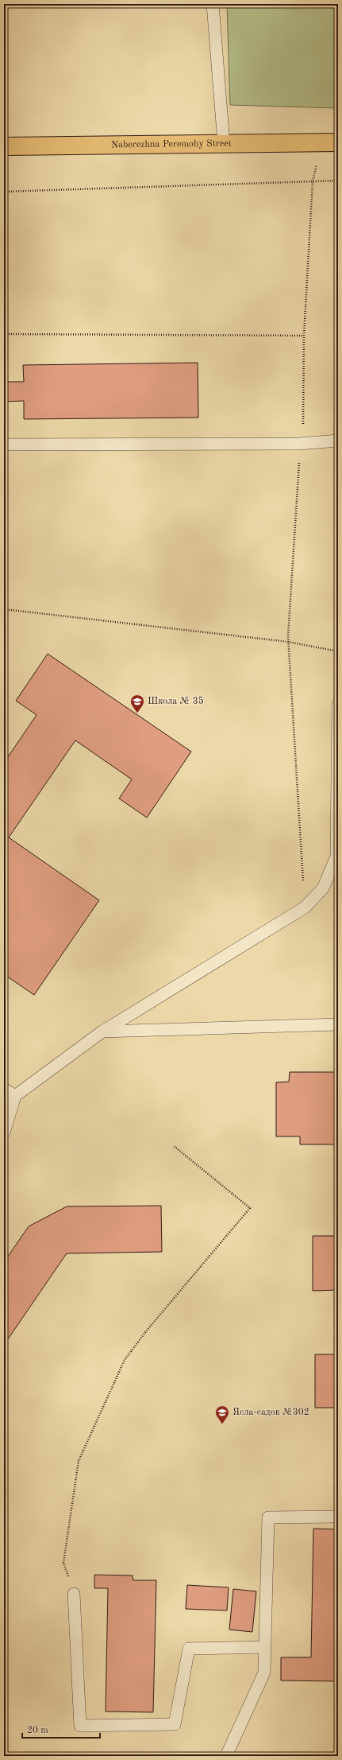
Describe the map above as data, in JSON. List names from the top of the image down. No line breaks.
{"streets":{"main road":["Naberezhna Peremohy Street"]},"places":{"school or university":["Школа № 35","Ясла-садок №302"]},"scale_bar":"20 m"}
